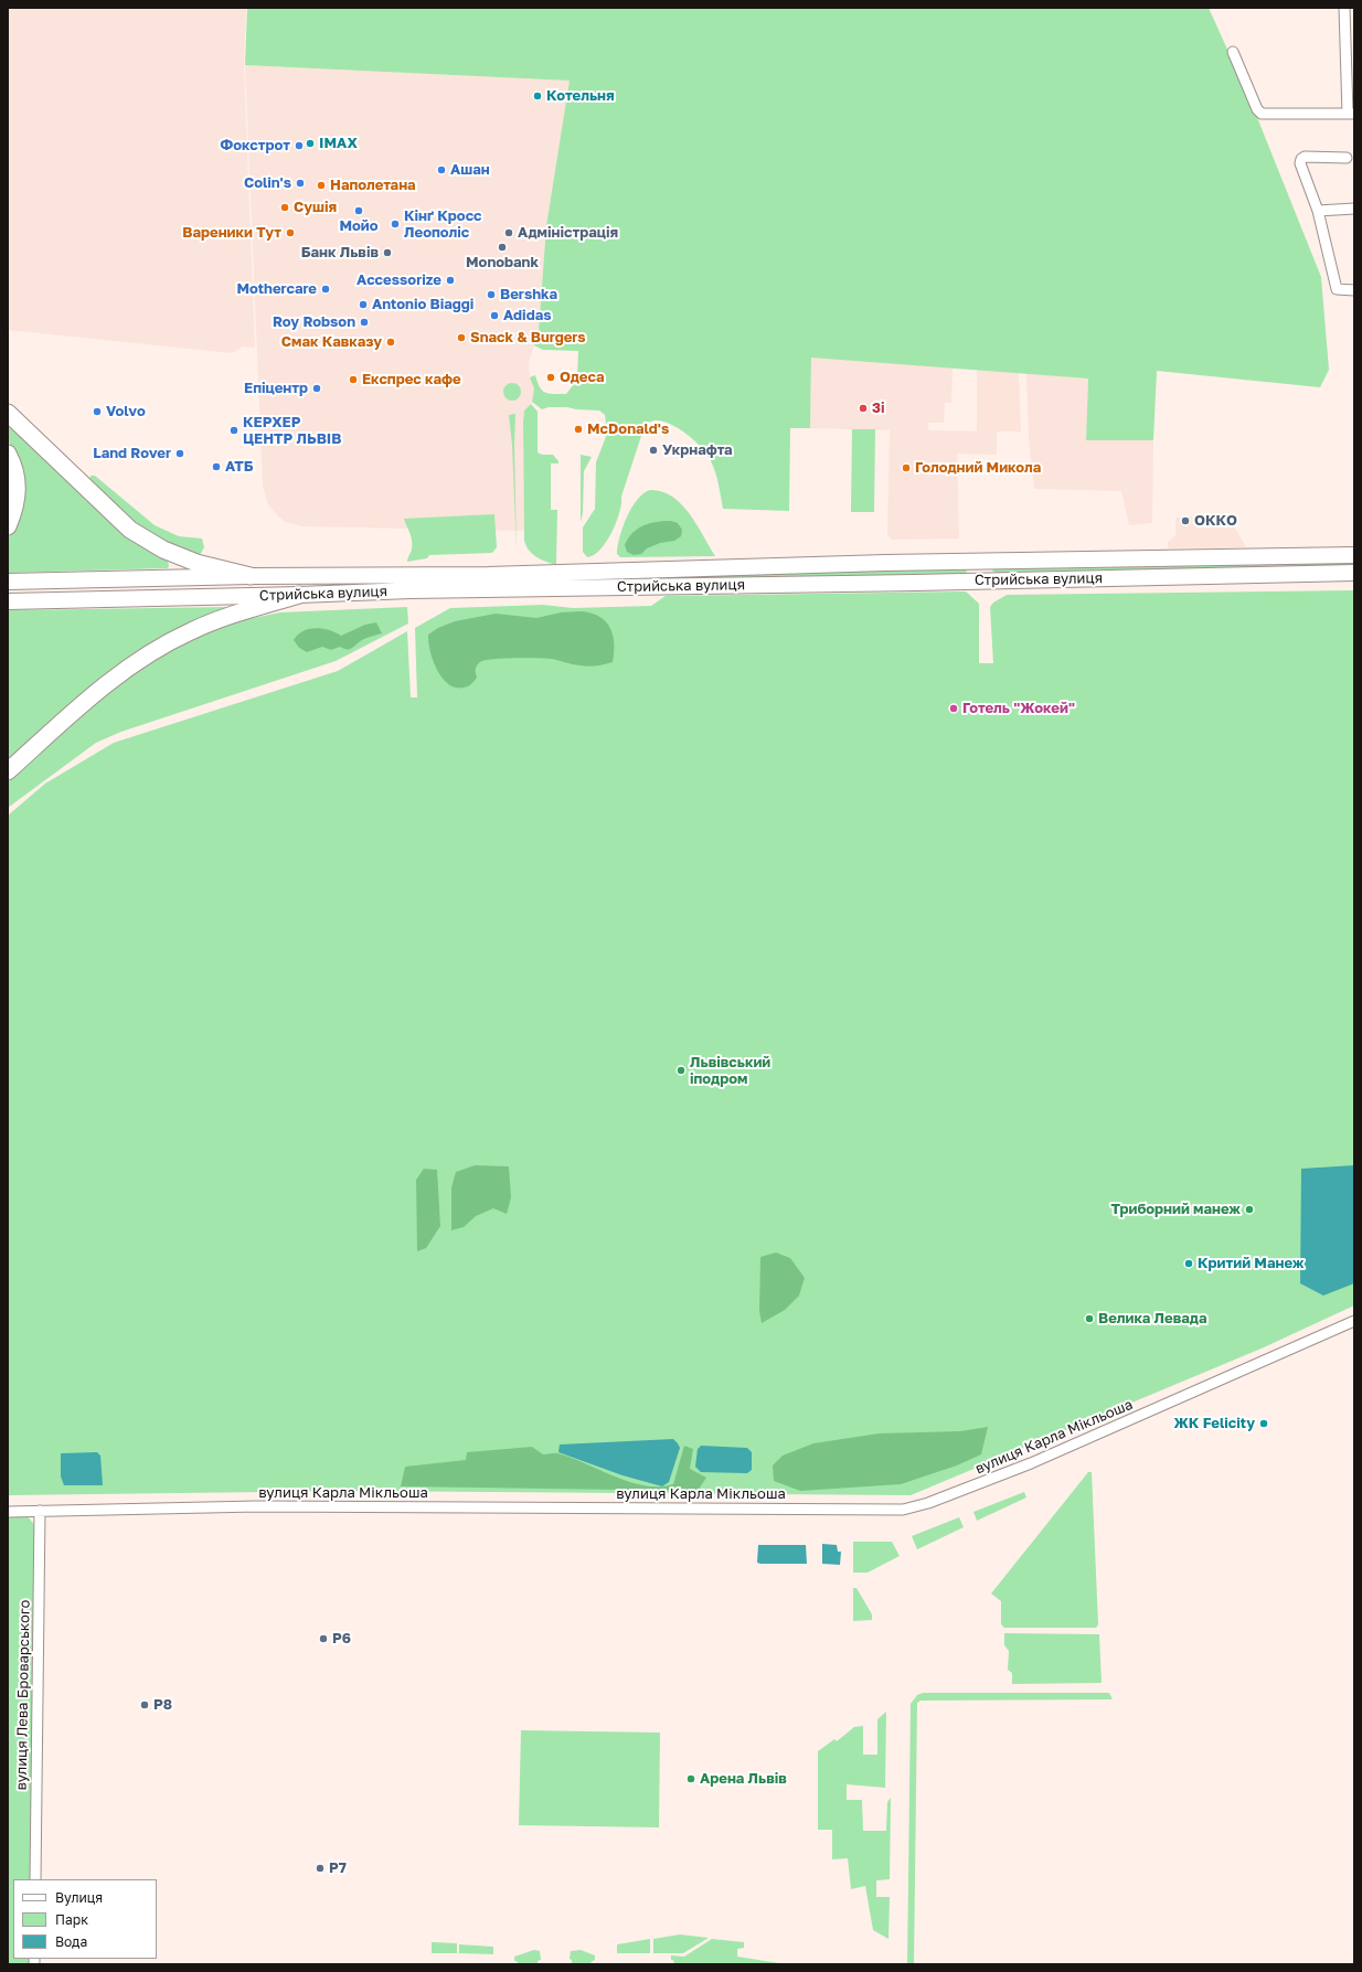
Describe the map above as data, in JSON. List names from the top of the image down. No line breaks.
{"streets":{"main road":["Стрийська вулиця"],"street":["вулиця Карла Мікльоша","вулиця Лева Броварського"]},"crossings":[["вулиця Карла Мікльоша","вулиця Лева Броварського"]],"places":["Котельня","IMAX","Фокстрот","Ашан","Colin's","Наполетана","Сушія","Мойо","Кінґ Кросс Леополіс","Вареники Тут","Адміністрація","Monobank","Банк Львів","Accessorize","Mothercare","Bershka","Antonio Biaggi","Adidas","Roy Robson","Snack & Burgers","Смак Кавказу","Одеса","Експрес кафе","Епіцентр","3і","Volvo","McDonald's","КЕРХЕР ЦЕНТР ЛЬВІВ","Укрнафта","Land Rover","АТБ","Голодний Микола","ОККО","Готель \"Жокей\"","Львівський іподром","Триборний манеж","Критий Манеж","Велика Левада","ЖК Felicity","P6","P8","Арена Львів","P7"],"legend":["Вулиця","Парк","Вода"]}
